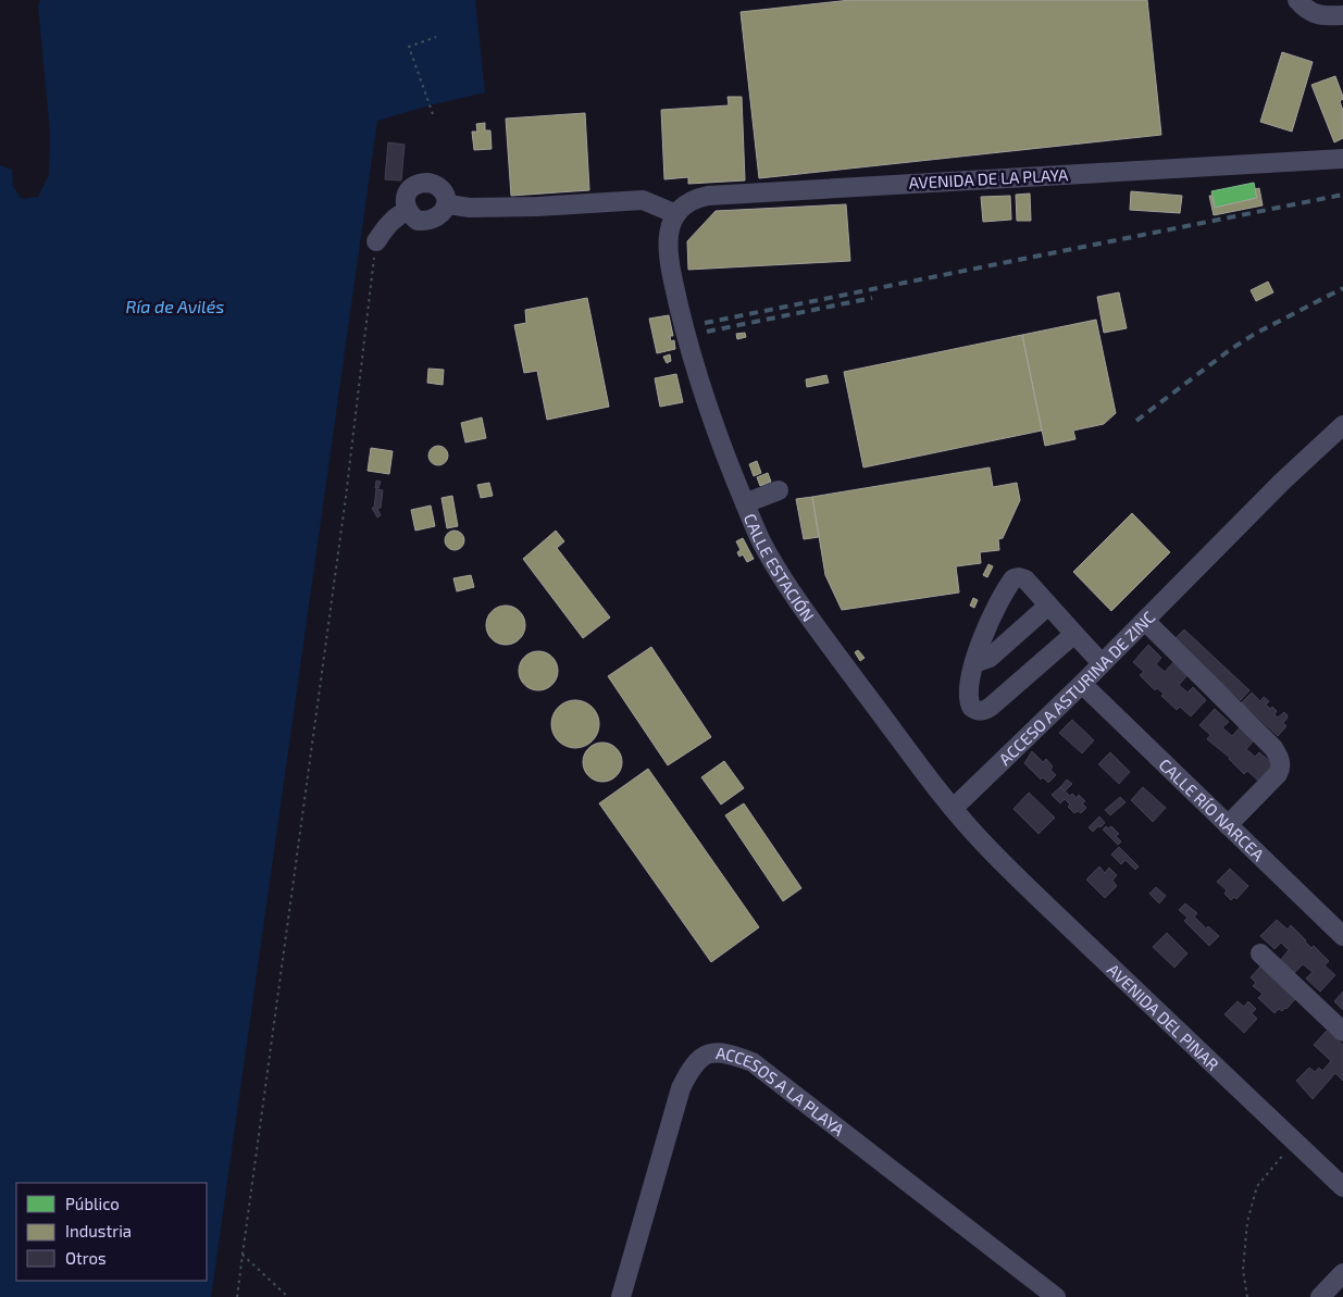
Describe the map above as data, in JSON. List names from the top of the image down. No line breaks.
{"streets":{"street":["AVENIDA DE LA PLAYA","CALLE ESTACIÓN","ACCESO A ASTURINA DE ZINC","CALLE RÍO NARCEA","AVENIDA DEL PINAR","ACCESOS A LA PLAYA"]},"crossings":[["AVENIDA DE LA PLAYA","CALLE ESTACIÓN"],["CALLE ESTACIÓN","ACCESO A ASTURINA DE ZINC"],["CALLE ESTACIÓN","AVENIDA DEL PINAR"],["ACCESO A ASTURINA DE ZINC","CALLE RÍO NARCEA"]],"water":["Ría de Avilés"],"legend":["Público","Industria","Otros"]}
